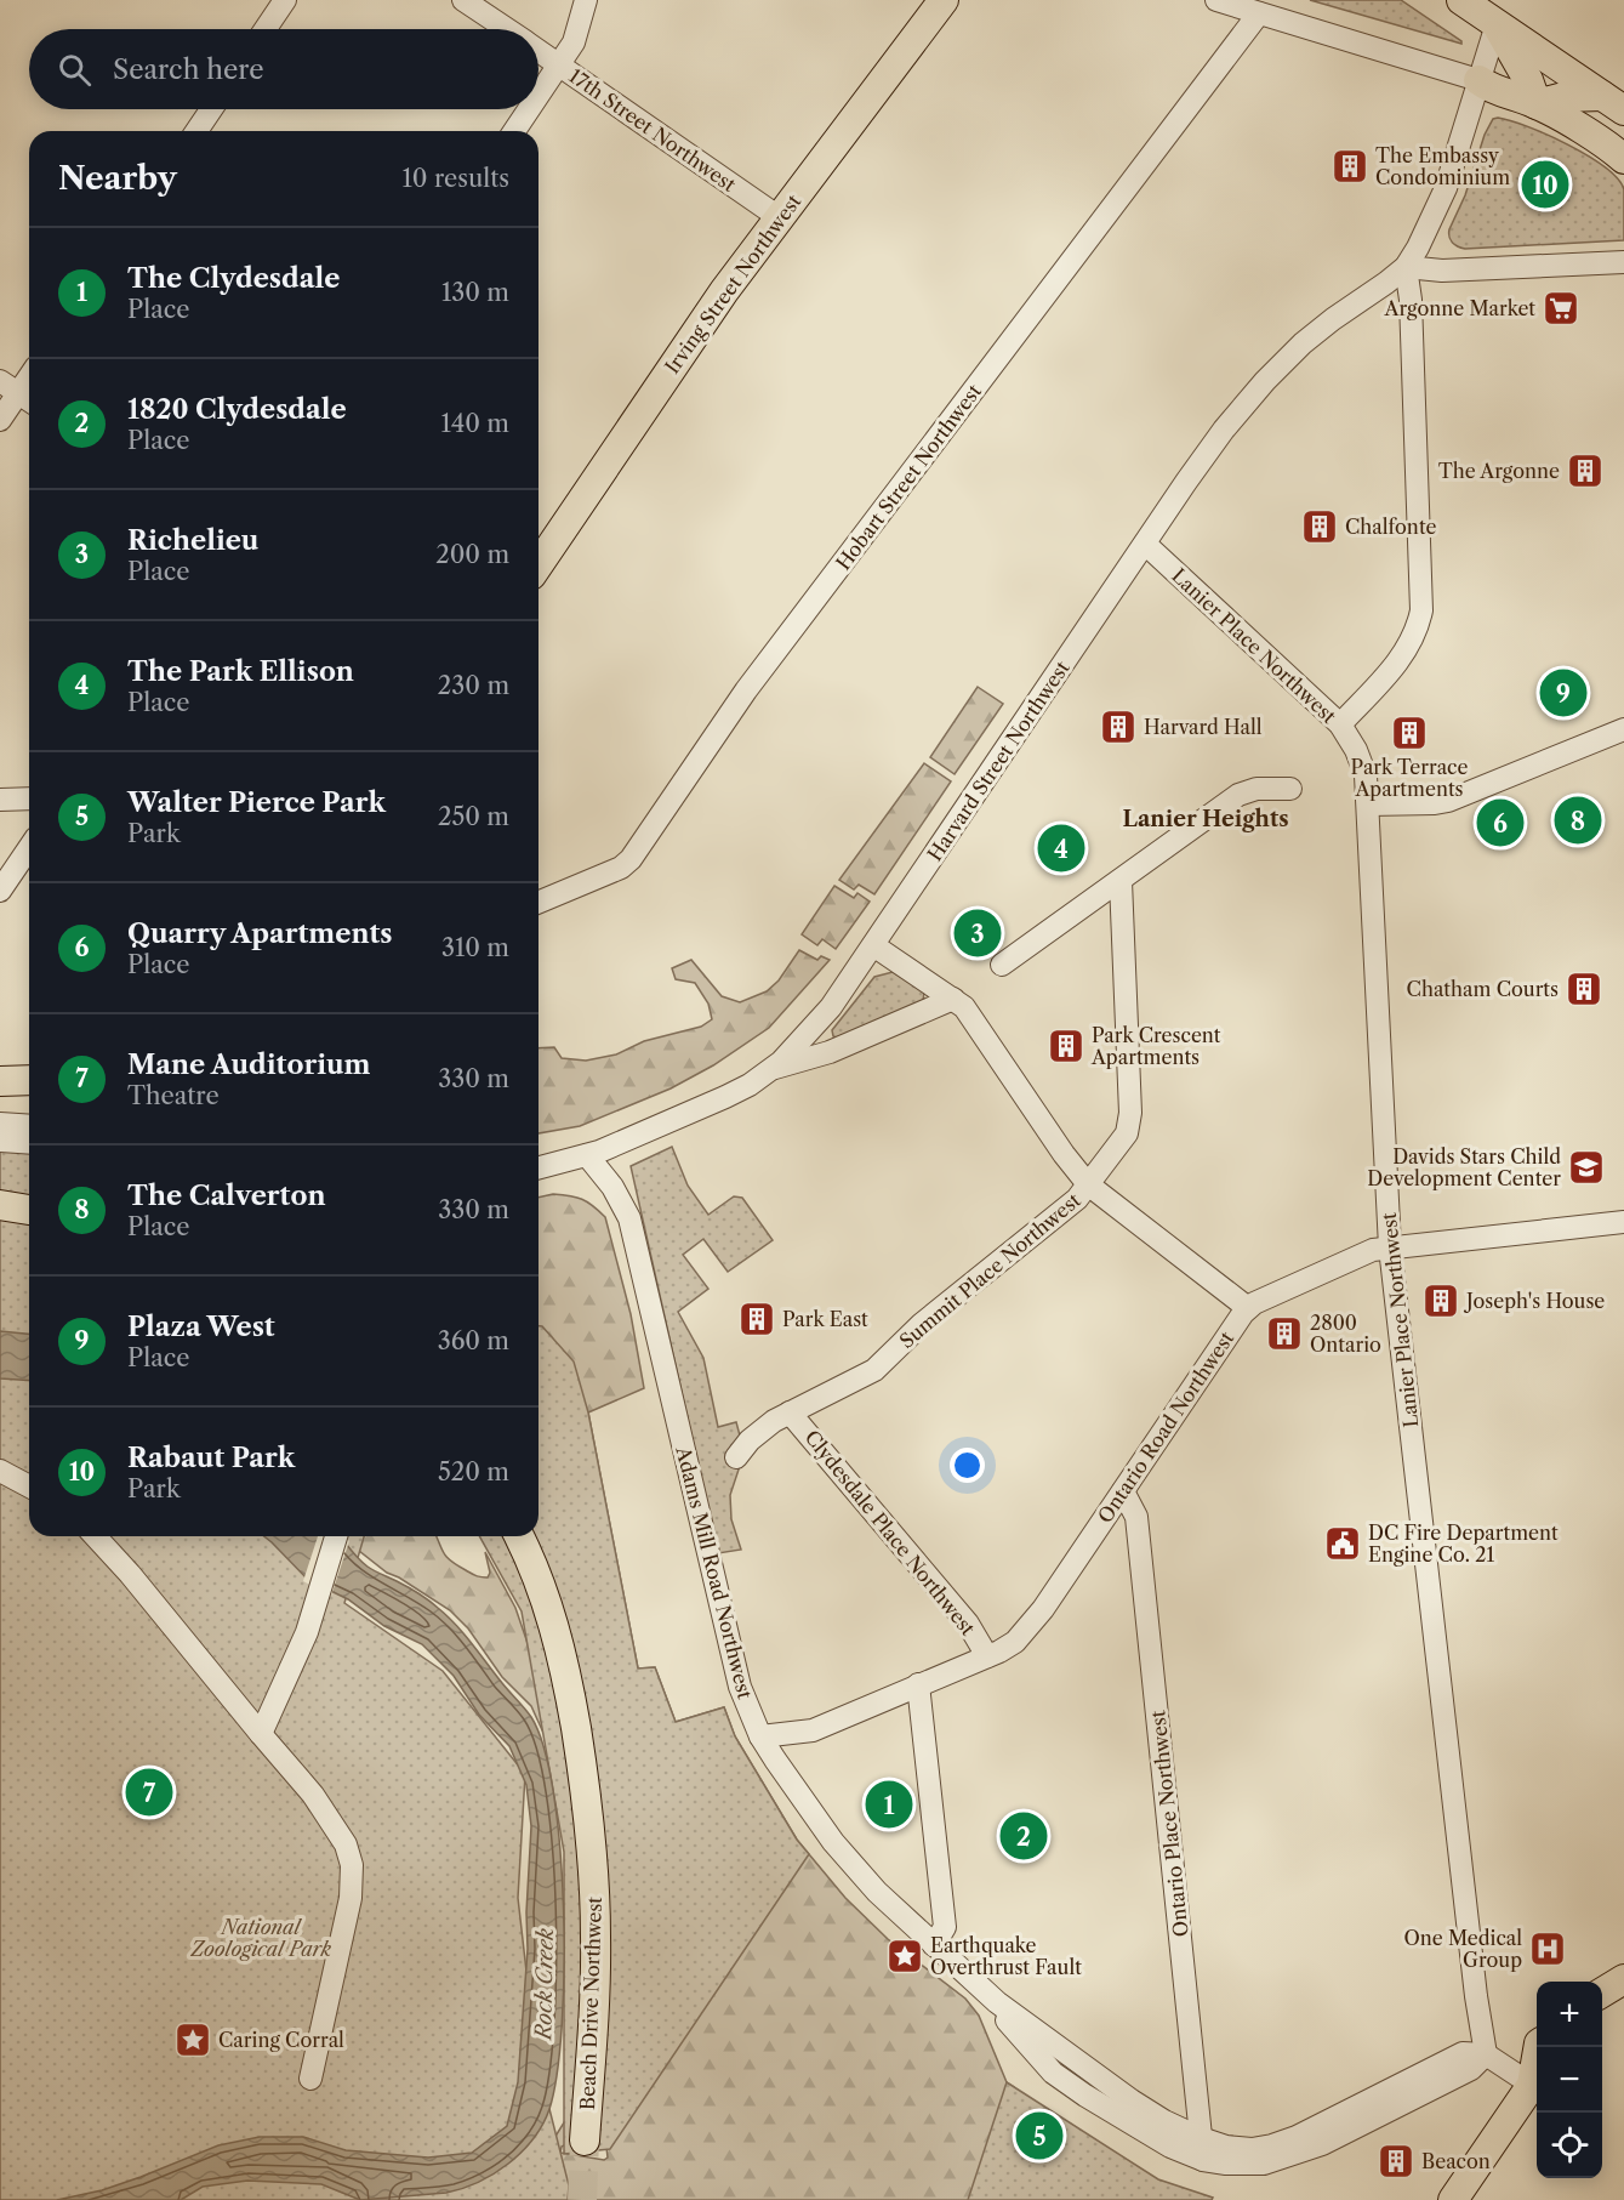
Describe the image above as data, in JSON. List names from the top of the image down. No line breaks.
{"streets":{"main road":["Irving Street Northwest","Beach Drive Northwest"],"street":["17th Street Northwest","Hobart Street Northwest","Lanier Place Northwest","Harvard Street Northwest","Summit Place Northwest","Ontario Road Northwest","Clydesdale Place Northwest","Adams Mill Road Northwest","Ontario Place Northwest"]},"crossings":[["17th Street Northwest","Irving Street Northwest"],["Lanier Place Northwest","Harvard Street Northwest"],["Lanier Place Northwest","Adams Mill Road Northwest"],["Harvard Street Northwest","Adams Mill Road Northwest"],["Summit Place Northwest","Clydesdale Place Northwest"],["Ontario Road Northwest","Clydesdale Place Northwest"],["Ontario Road Northwest","Adams Mill Road Northwest"],["Ontario Road Northwest","Ontario Place Northwest"],["Adams Mill Road Northwest","Ontario Place Northwest"]],"districts":["Lanier Heights"],"water":["Rock Creek"],"parks":["National Zoological Park"],"places":{"building":["The Embassy Condominium","The Argonne","Chalfonte","Harvard Hall","Park Terrace Apartments","Chatham Courts","Park Crescent Apartments","Joseph's House","Park East","2800 Ontario","Beacon"],"supermarket":["Argonne Market"],"school or university":["Davids Stars Child Development Center"],"public building":["DC Fire Department Engine Co. 21"],"hospital":["One Medical Group"],"place":["Earthquake Overthrust Fault","Caring Corral"]},"page":{"search":"Search here","heading":["Nearby","10 results"],"pins":["10","9","8","6","4","3","7","1","2","5"],"list":[{"mark":"1","name":"The Clydesdale","note":"Place","value":"130 m"},{"mark":"2","name":"1820 Clydesdale","note":"Place","value":"140 m"},{"mark":"3","name":"Richelieu","note":"Place","value":"200 m"},{"mark":"4","name":"The Park Ellison","note":"Place","value":"230 m"},{"mark":"5","name":"Walter Pierce Park","note":"Park","value":"250 m"},{"mark":"6","name":"Quarry Apartments","note":"Place","value":"310 m"},{"mark":"7","name":"Mane Auditorium","note":"Theatre","value":"330 m"},{"mark":"8","name":"The Calverton","note":"Place","value":"330 m"},{"mark":"9","name":"Plaza West","note":"Place","value":"360 m"},{"mark":"10","name":"Rabaut Park","note":"Park","value":"520 m"}],"map_buttons":["+","−"]}}
